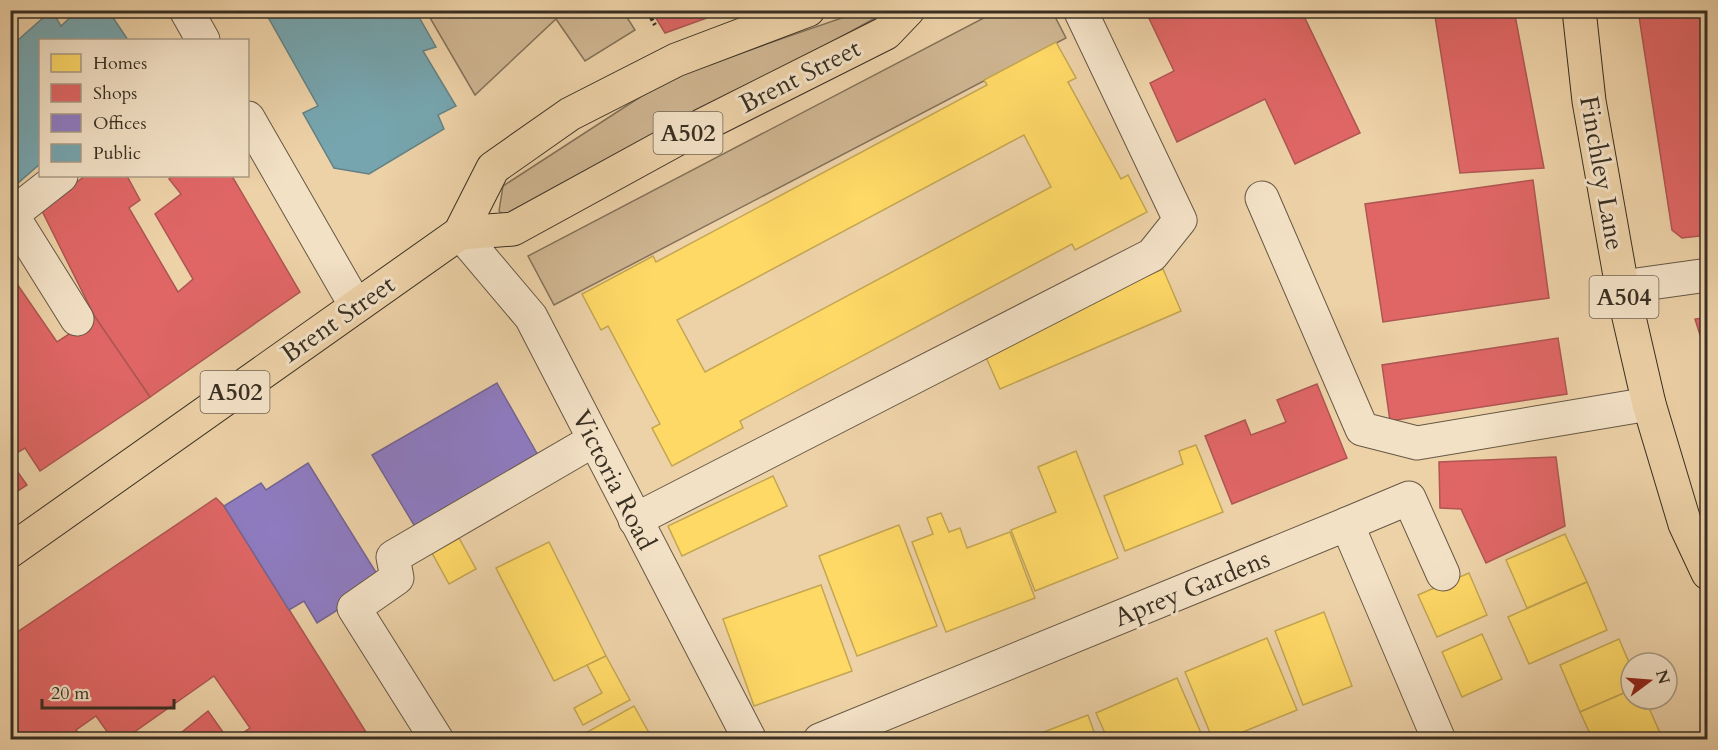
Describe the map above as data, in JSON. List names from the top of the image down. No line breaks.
{"streets":{"main road":["Brent Street","A502","Finchley Lane","A504"],"street":["Victoria Road","Aprey Gardens"]},"crossings":[["Brent Street","Victoria Road"]],"legend":["Homes","Shops","Offices","Public"],"scale_bar":"20 m","north":"right"}
